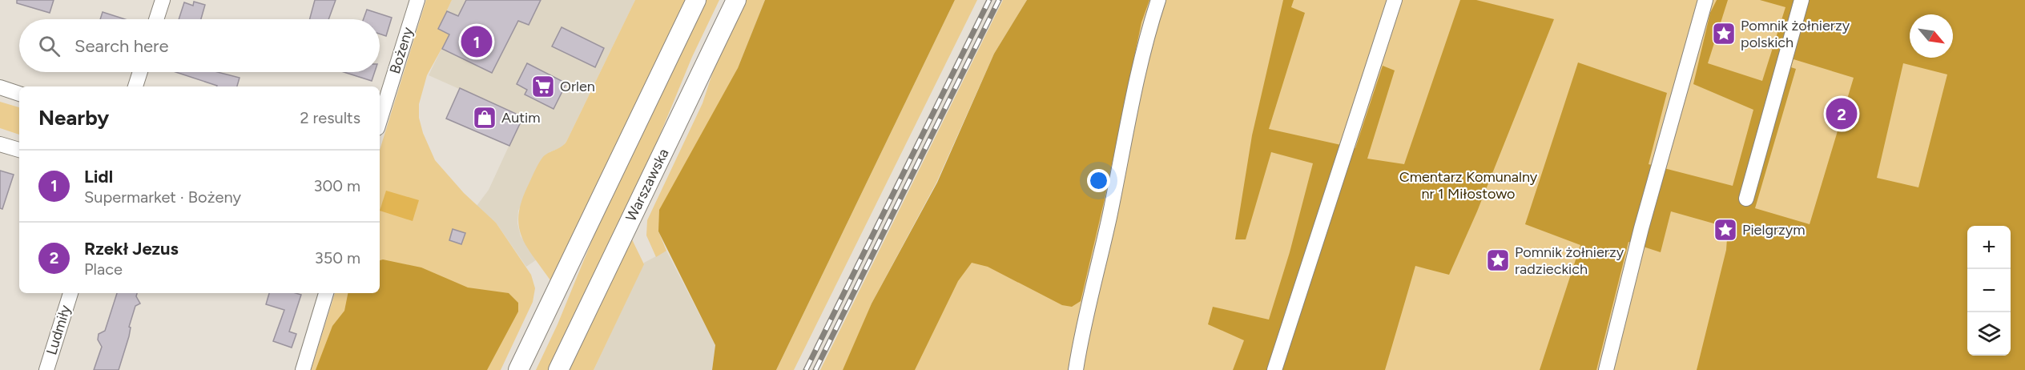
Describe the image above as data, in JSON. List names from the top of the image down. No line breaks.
{"streets":{"main road":["Warszawska"],"street":["Bożeny","Ludmiły"]},"parks":["Cmentarz Komunalny nr 1 Miłostowo"],"places":{"place":["Pomnik żołnierzy polskich","Pielgrzym","Pomnik żołnierzy radzieckich"],"supermarket":["Orlen"],"shop":["Autim"]},"north":"bottom right","page":{"search":"Search here","pins":["1","2"],"heading":["Nearby","2 results"],"list":[{"mark":"1","name":"Lidl","note":"Supermarket · Bożeny","value":"300 m"},{"mark":"2","name":"Rzekł Jezus","note":"Place","value":"350 m"}],"map_buttons":["+","−"]}}
